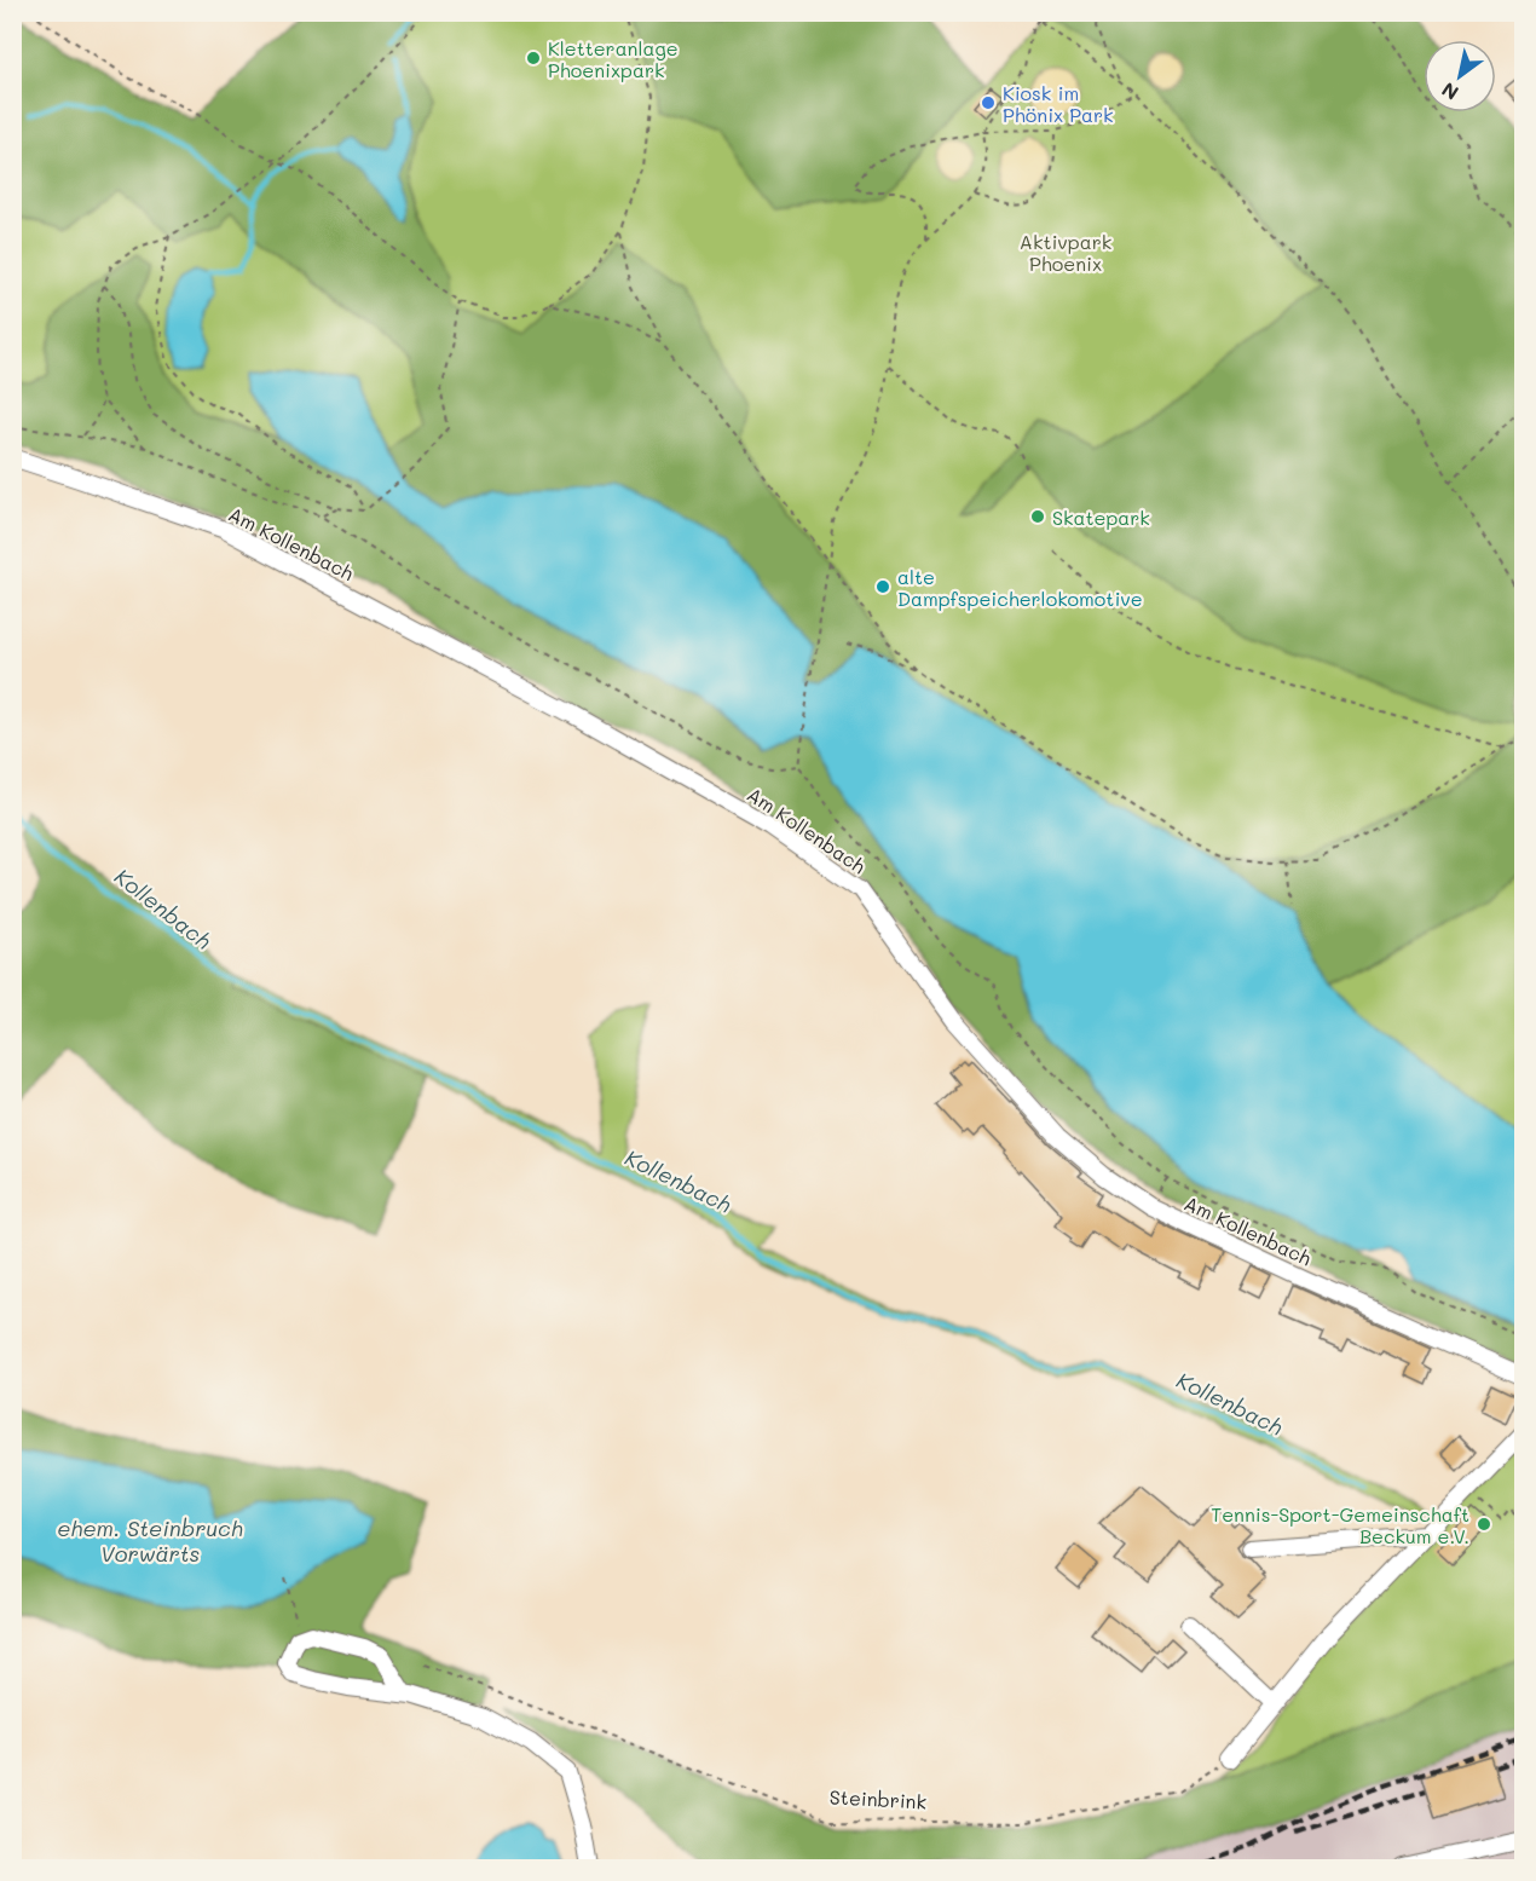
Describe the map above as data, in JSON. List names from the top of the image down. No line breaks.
{"streets":{"street":["Am Kollenbach"],"path":["Steinbrink"]},"water":["Kollenbach","ehem. Steinbruch Vorwärts"],"parks":["Aktivpark Phoenix"],"places":["Kletteranlage Phoenixpark","Kiosk im Phönix Park","Skatepark","alte Dampfspeicherlokomotive","Tennis-Sport-Gemeinschaft Beckum e.V."],"north":"bottom left"}
